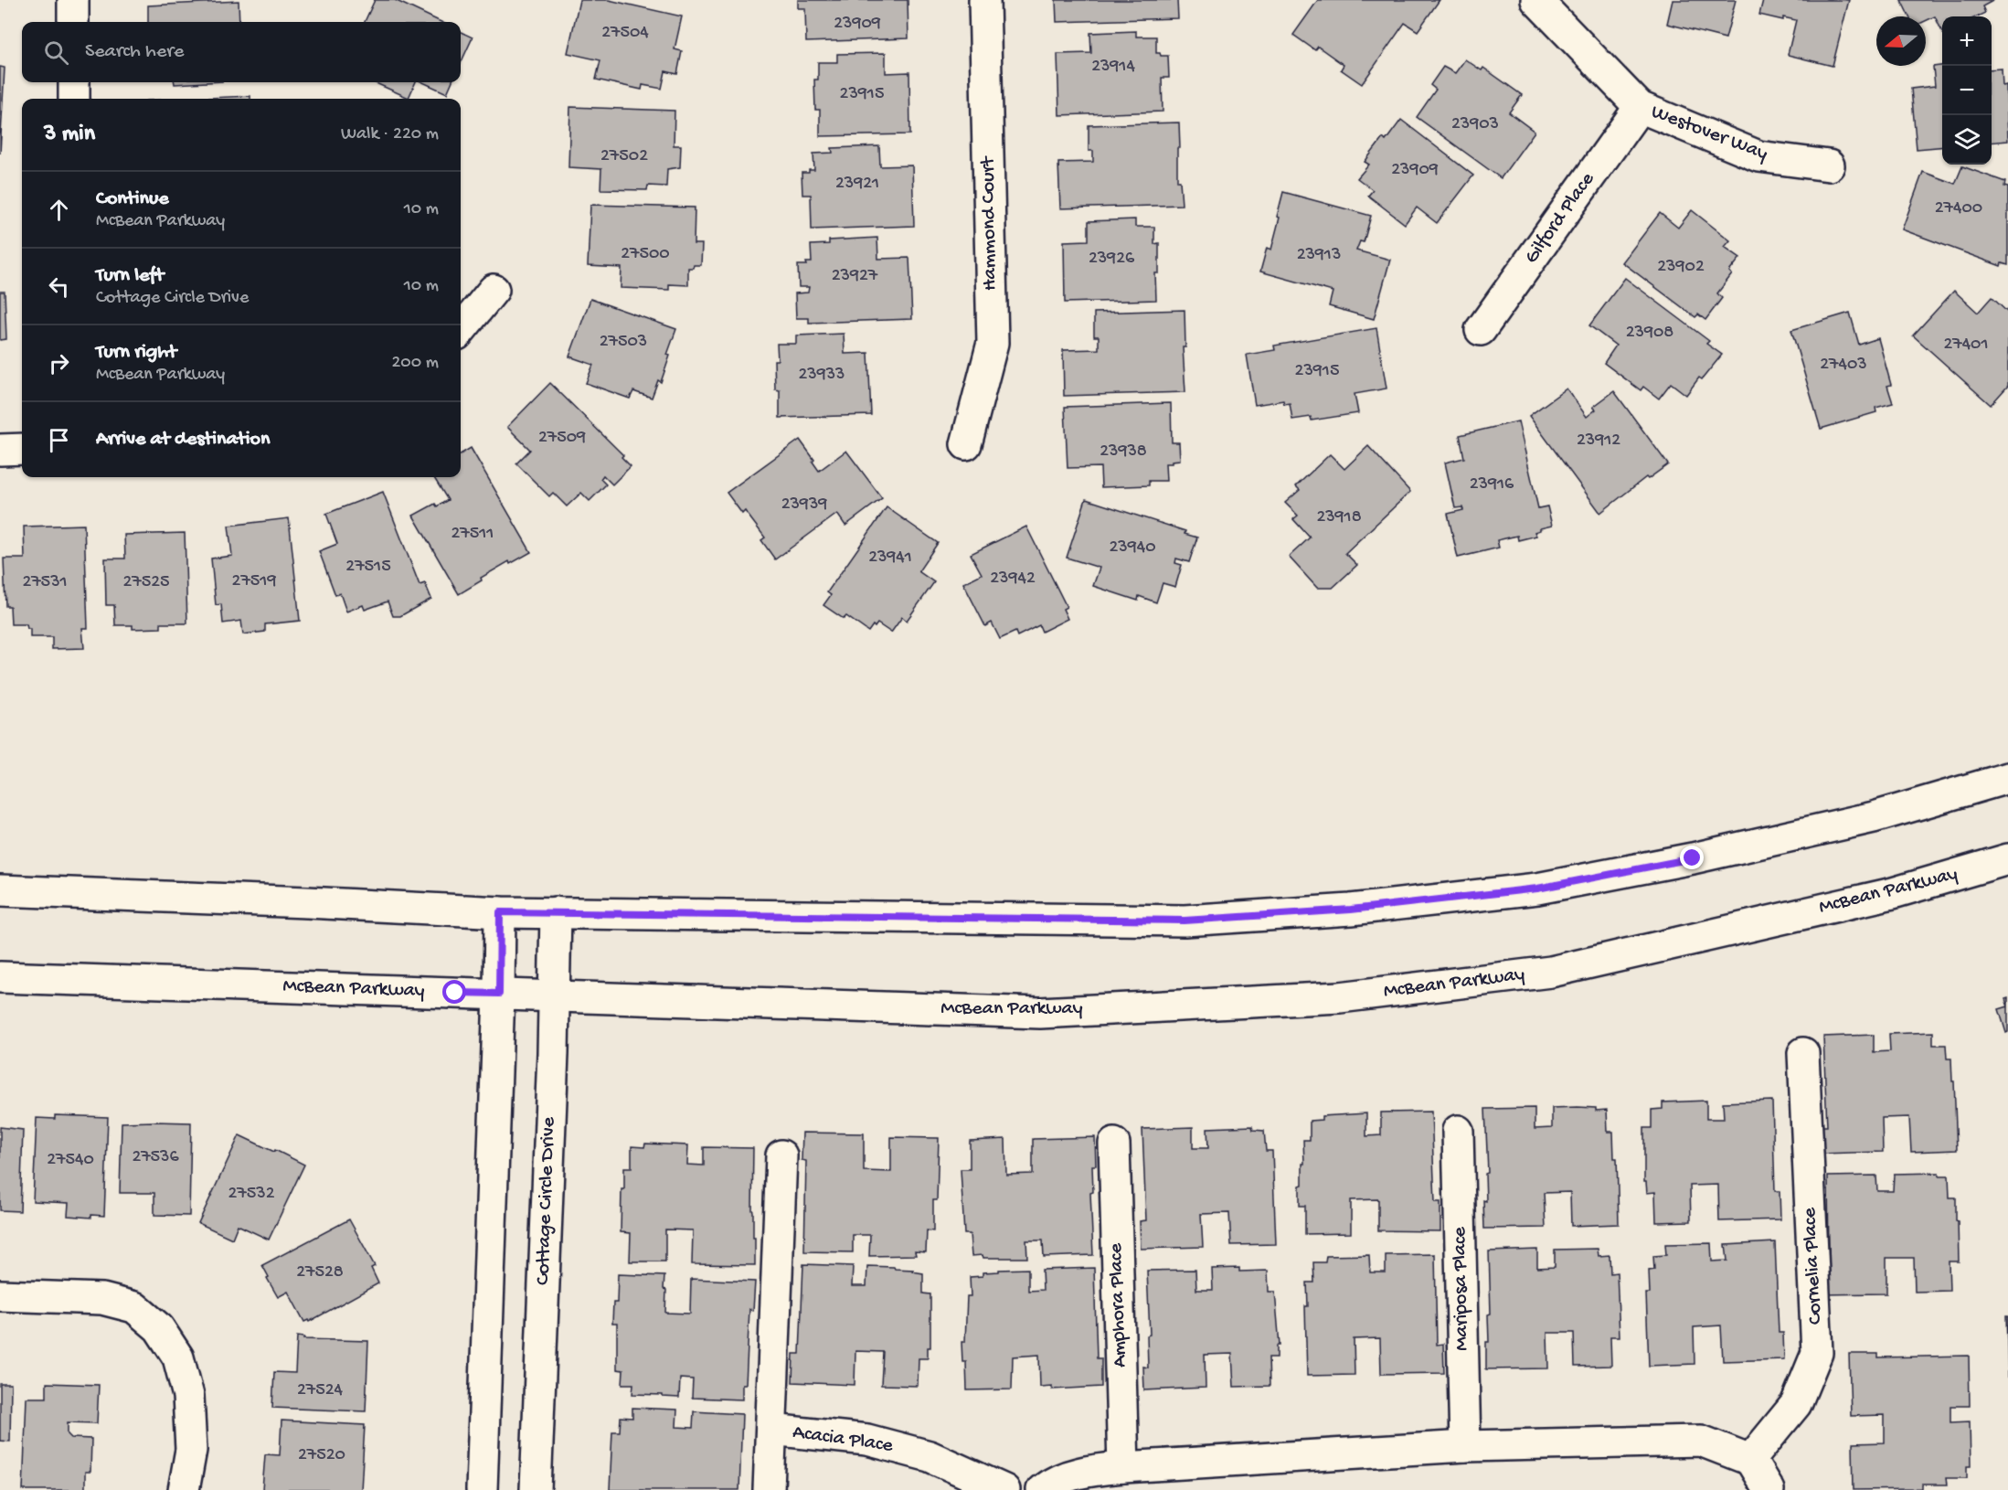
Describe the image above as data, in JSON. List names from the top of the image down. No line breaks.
{"streets":{"street":["Westover Way","Gilford Place","Hammond Court","McBean Parkway","Cottage Circle Drive","Cornelia Place","Mariposa Place","Amphora Place","Acacia Place"]},"crossings":[["Westover Way","Gilford Place"],["McBean Parkway","Cottage Circle Drive"]],"house_numbers":["23909","27504","23914","23915","23903","27502","23909","23921","27400","27500","23913","23926","23902","23927","23908","27503","27401","27403","23915","23933","27509","23912","23938","23916","23939","23918","27511","23940","23941","27515","23942","27519","27531","27525","27536","27540","27532","27528","27524","27520"],"north":"left","page":{"map_buttons":["+","−"],"search":"Search here","heading":["3 min","Walk · 220 m"],"list":[["Continue","McBean Parkway","10 m"],["Turn left","Cottage Circle Drive","10 m"],["Turn right","McBean Parkway","200 m"],"Arrive at destination"]}}
